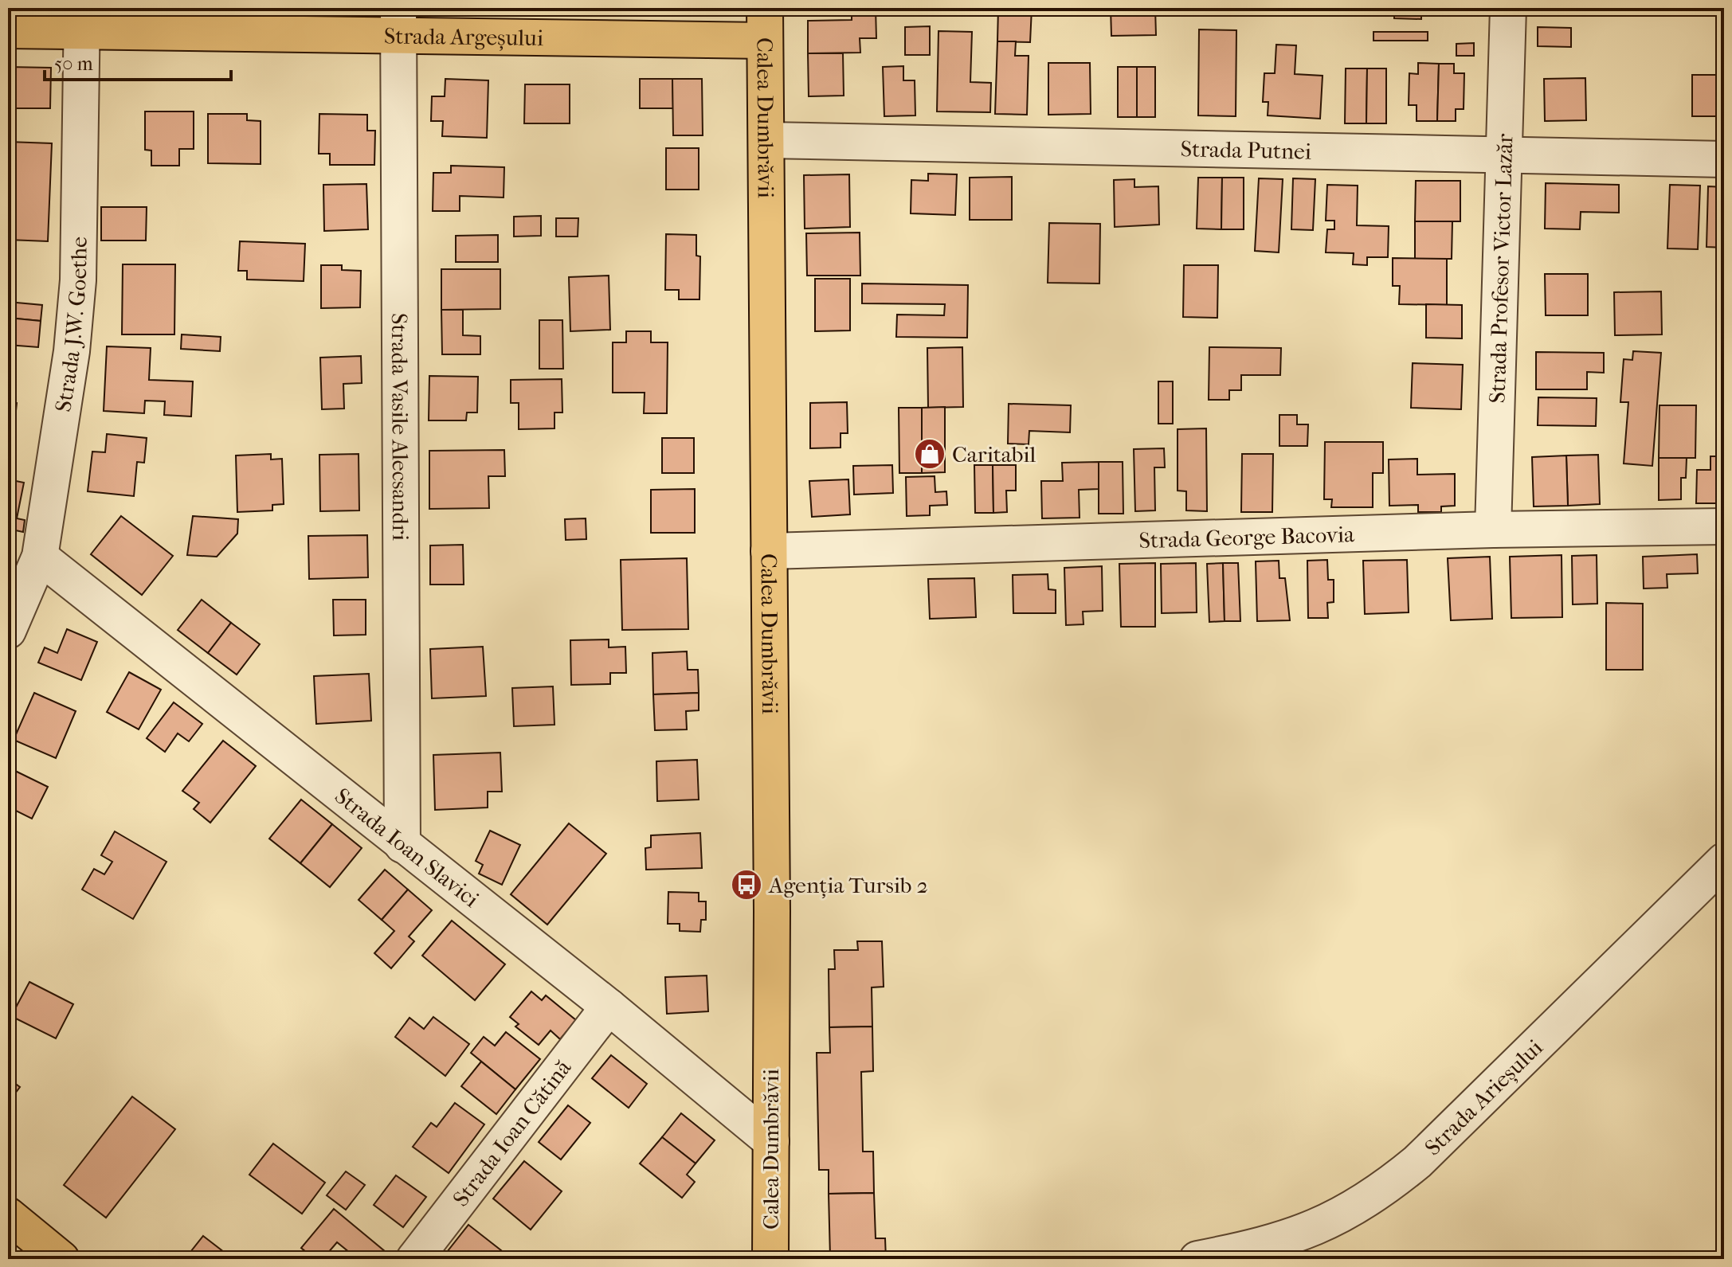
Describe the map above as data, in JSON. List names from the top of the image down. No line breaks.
{"streets":{"main road":["Strada Argeșului","Calea Dumbrăvii"],"street":["Strada Putnei","Strada Profesor Victor Lazăr","Strada J.W. Goethe","Strada Vasile Alecsandri","Strada George Bacovia","Strada Ioan Slavici","Strada Arieșului","Strada Ioan Cătină"]},"crossings":[["Strada Argeșului","Calea Dumbrăvii"],["Strada Argeșului","Strada J.W. Goethe"],["Strada Argeșului","Strada Vasile Alecsandri"],["Calea Dumbrăvii","Strada Putnei"],["Calea Dumbrăvii","Strada George Bacovia"],["Calea Dumbrăvii","Strada Ioan Slavici"],["Strada Putnei","Strada Profesor Victor Lazăr"],["Strada Profesor Victor Lazăr","Strada George Bacovia"],["Strada J.W. Goethe","Strada Ioan Slavici"],["Strada Vasile Alecsandri","Strada Ioan Slavici"],["Strada Ioan Slavici","Strada Ioan Cătină"]],"places":{"shop":["Caritabil"],"bus stop":["Agenția Tursib 2"]},"scale_bar":"50 m"}
